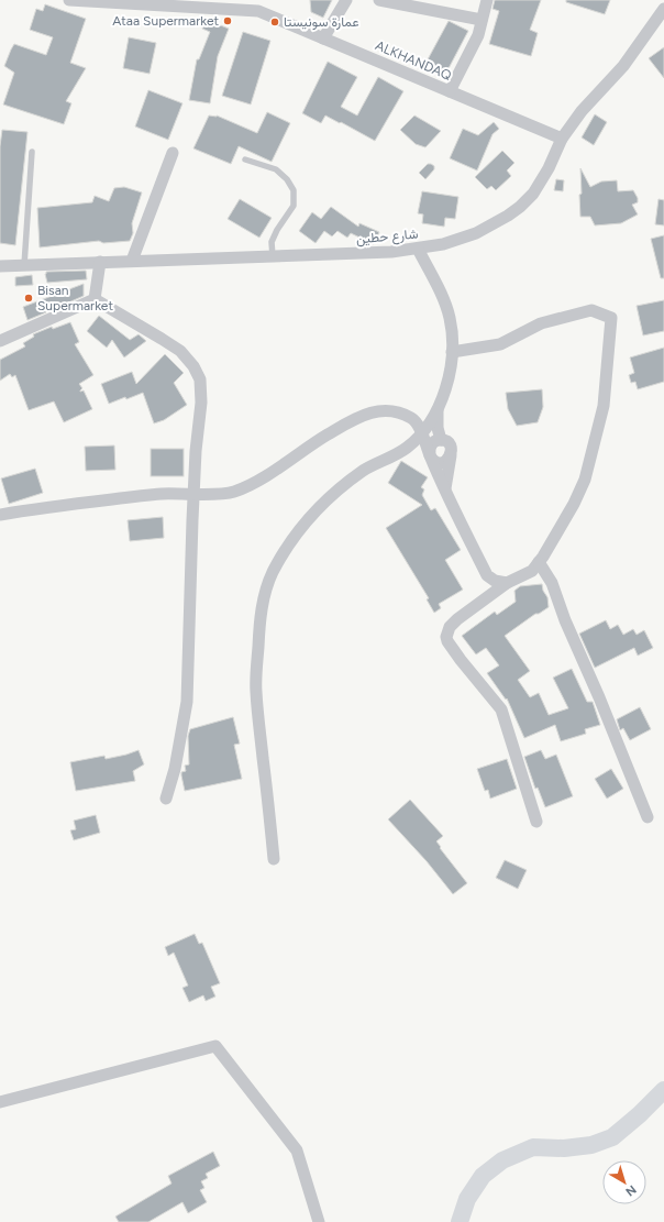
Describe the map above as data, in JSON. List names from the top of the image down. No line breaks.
{"streets":{"street":["ALKHANDAQ","شارع حطين"]},"crossings":[["ALKHANDAQ","شارع حطين"]],"places":["Ataa Supermarket","عمارة سونيستا","Bisan Supermarket"],"north":"bottom right"}
